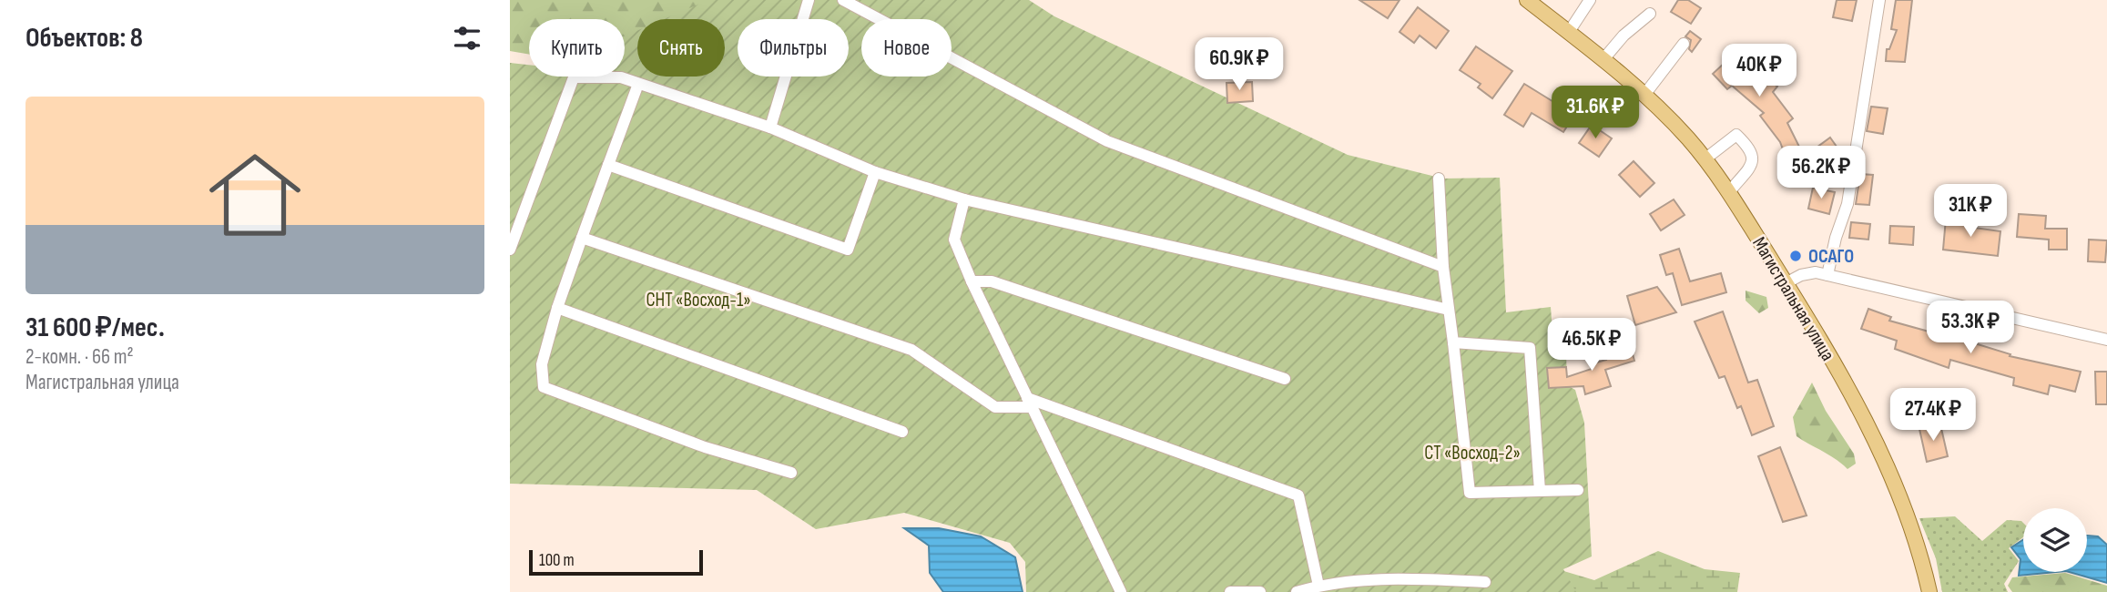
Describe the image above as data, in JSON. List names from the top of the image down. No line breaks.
{"streets":{"main road":["Магистральная улица"]},"parks":["СНТ «Восход-1»","СТ «Восход-2»"],"places":["ОСАГО"],"scale_bar":"100 m","page":{"heading":"Объектов: 8","chip":["Купить","Снять","Фильтры","Новое"],"price":["60.9K ₽","40K ₽","31.6K ₽","56.2K ₽","31K ₽","53.3K ₽","46.5K ₽","27.4K ₽"],"list":[{"name":"31 600 ₽/мес.","note":"2-комн. · 66 m² · Магистральная улица"}],"scale":"100 m"}}
